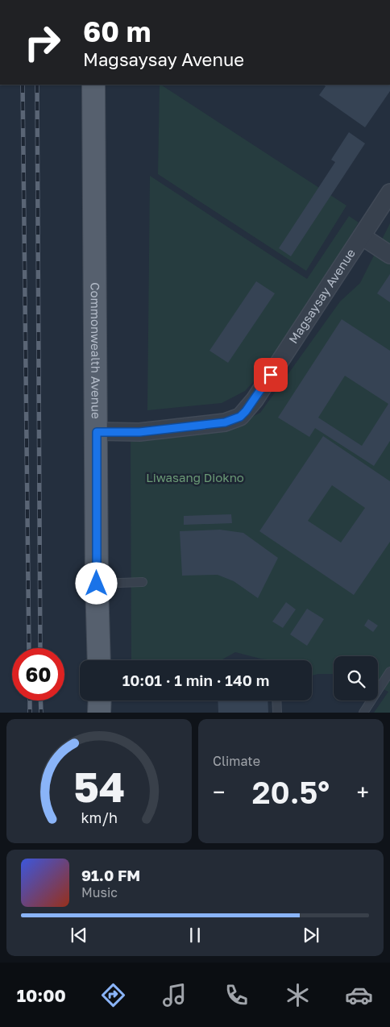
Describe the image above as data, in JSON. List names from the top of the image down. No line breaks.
{"streets":{"main road":["Commonwealth Avenue"],"street":["Magsaysay Avenue"]},"crossings":[["Magsaysay Avenue","Commonwealth Avenue"]],"parks":["Liwasang Diokno"],"page":{"turn":["60 m","Magsaysay Avenue"],"limit":"60","trip":"10:01 · 1 min · 140 m","tile":"Climate","heat":["−","20.5°","+"],"song":["91.0 FM","Music"],"tabs":"10:00","gauge":["54","km/h"]}}
